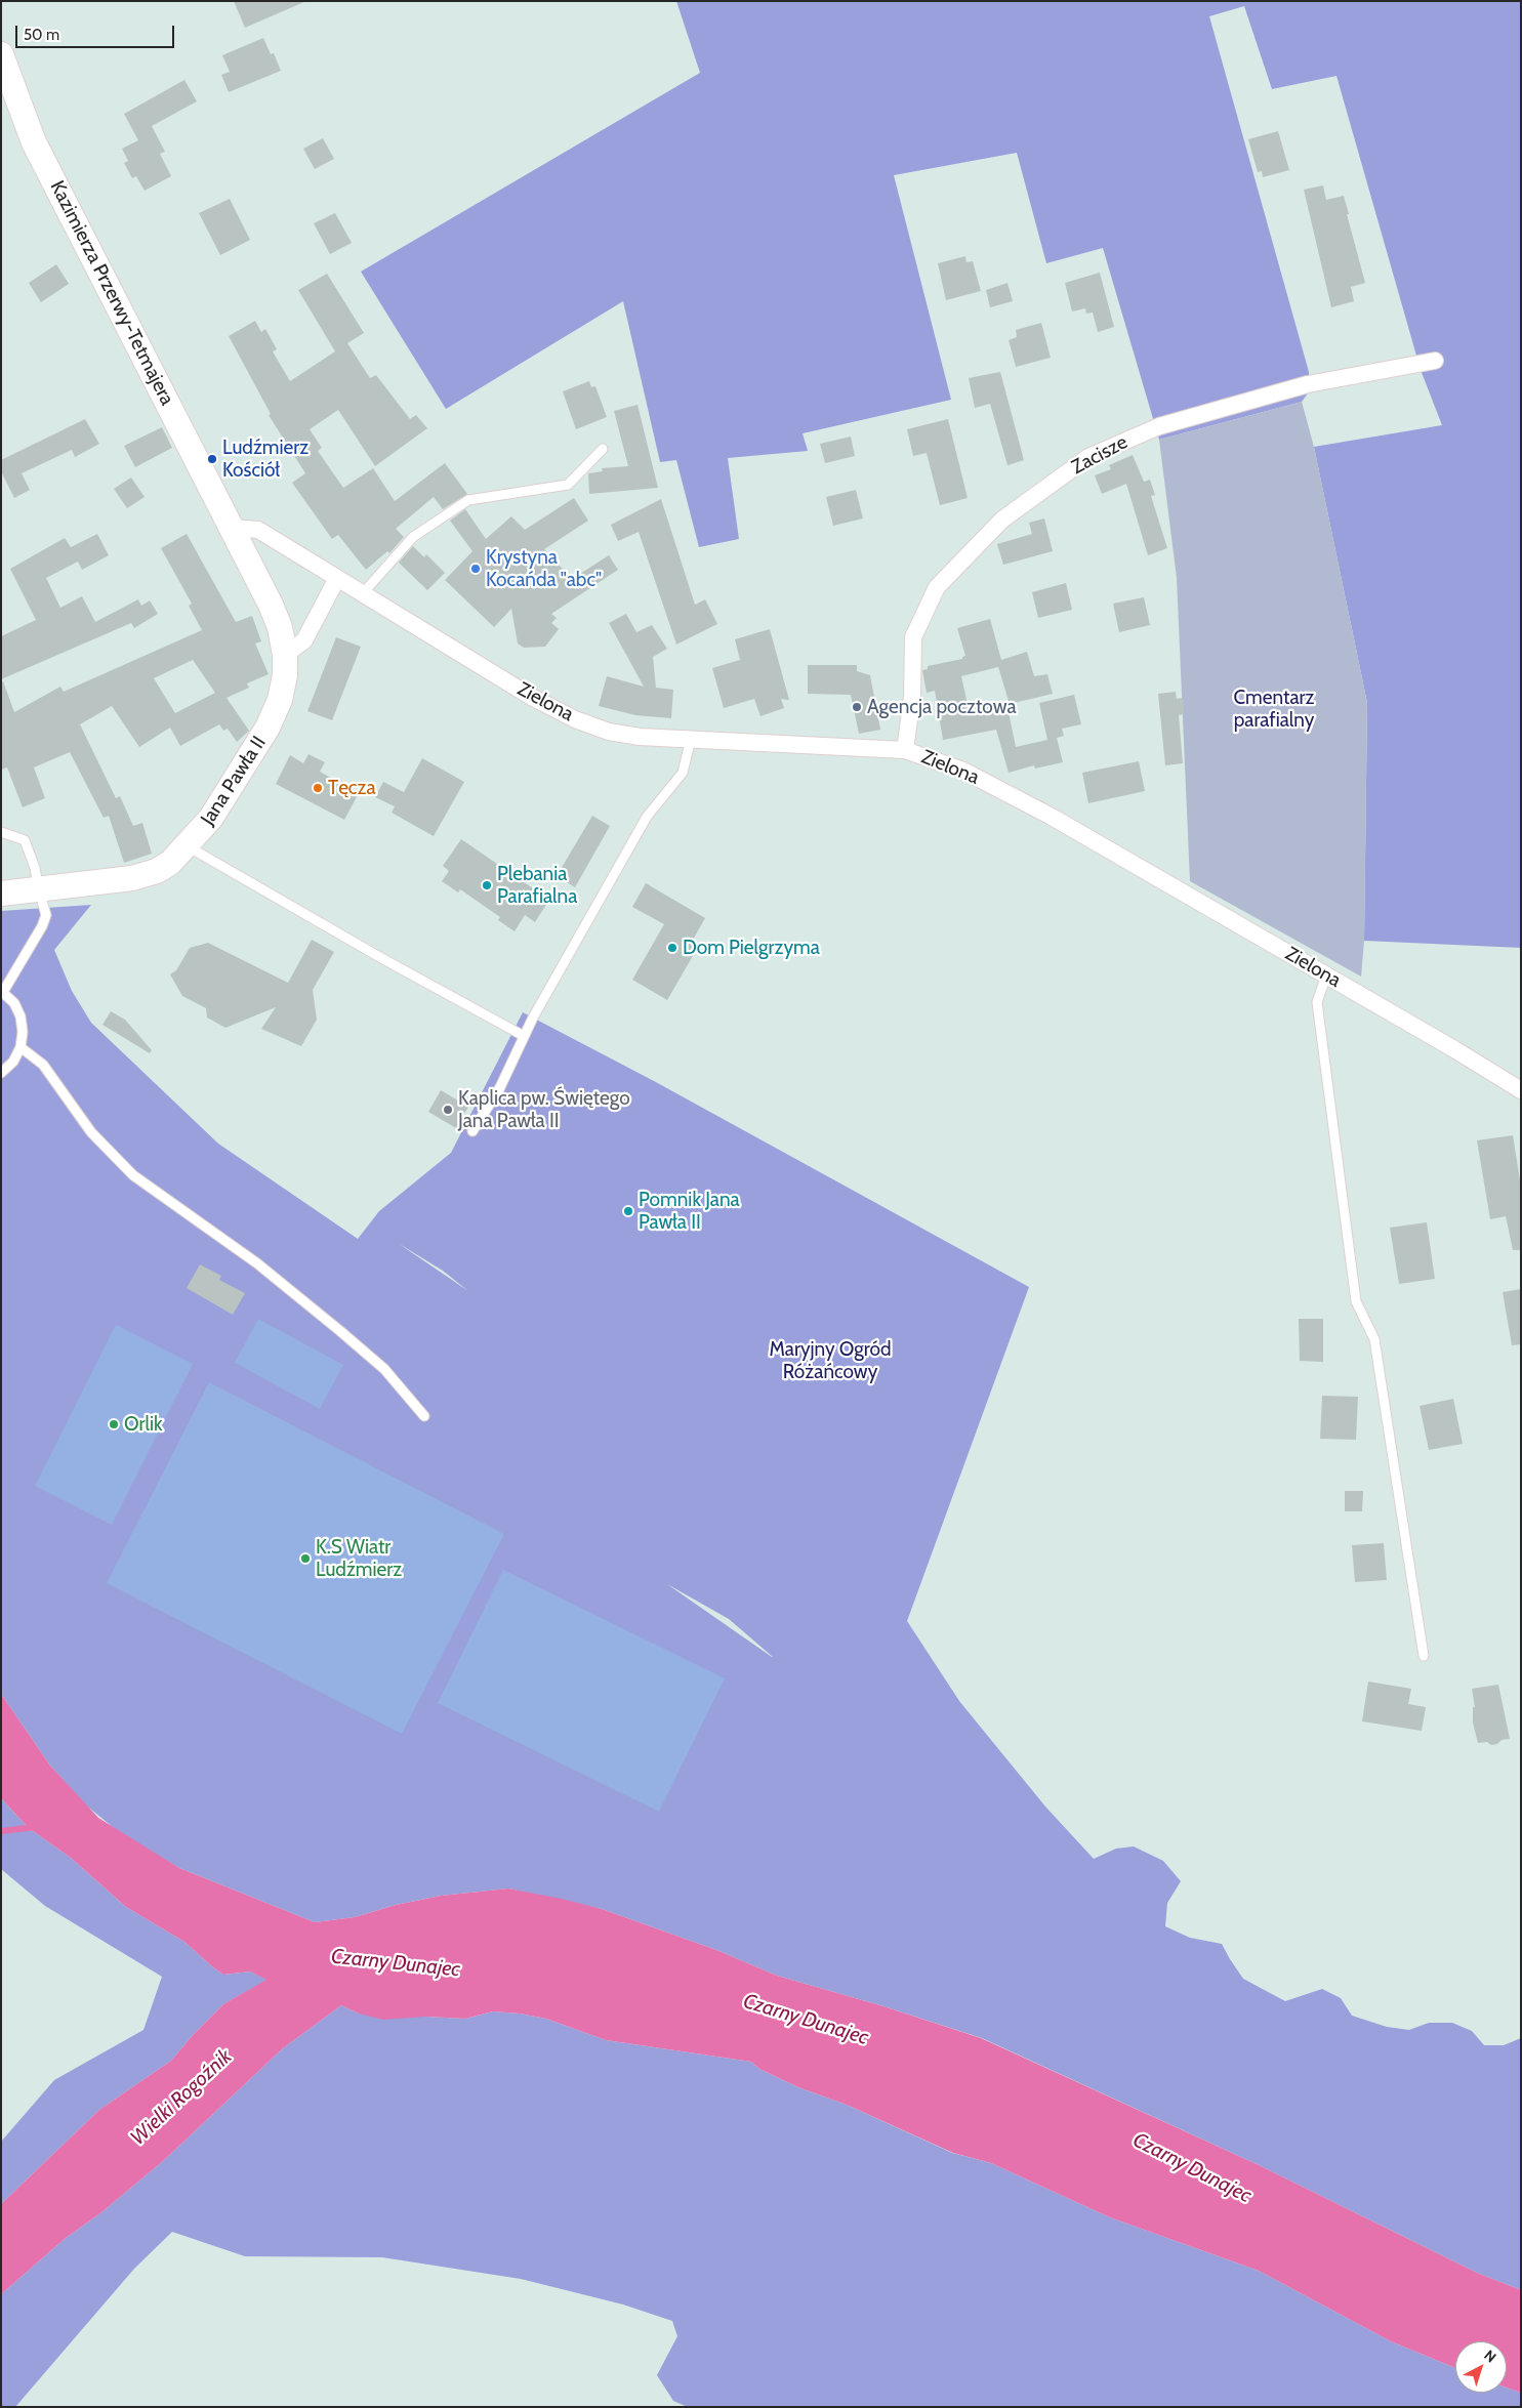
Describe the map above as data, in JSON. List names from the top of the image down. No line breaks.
{"streets":{"street":["Kazimierza Przerwy-Tetmajera","Zacisze","Zielona","Jana Pawła II"]},"crossings":[["Kazimierza Przerwy-Tetmajera","Zielona"],["Kazimierza Przerwy-Tetmajera","Jana Pawła II"],["Zacisze","Zielona"],["Zielona","Jana Pawła II"]],"water":["Czarny Dunajec","Wielki Rogoźnik"],"parks":["Cmentarz parafialny","Maryjny Ogród Różańcowy"],"places":["Ludźmierz Kościół","Krystyna Kocańda \"abc\"","Agencja pocztowa","Tęcza","Plebania Parafialna","Dom Pielgrzyma","Kaplica pw. Świętego Jana Pawła II","Pomnik Jana Pawła II","Orlik","K.S Wiatr Ludźmierz"],"scale_bar":"50 m","north":"top right"}
